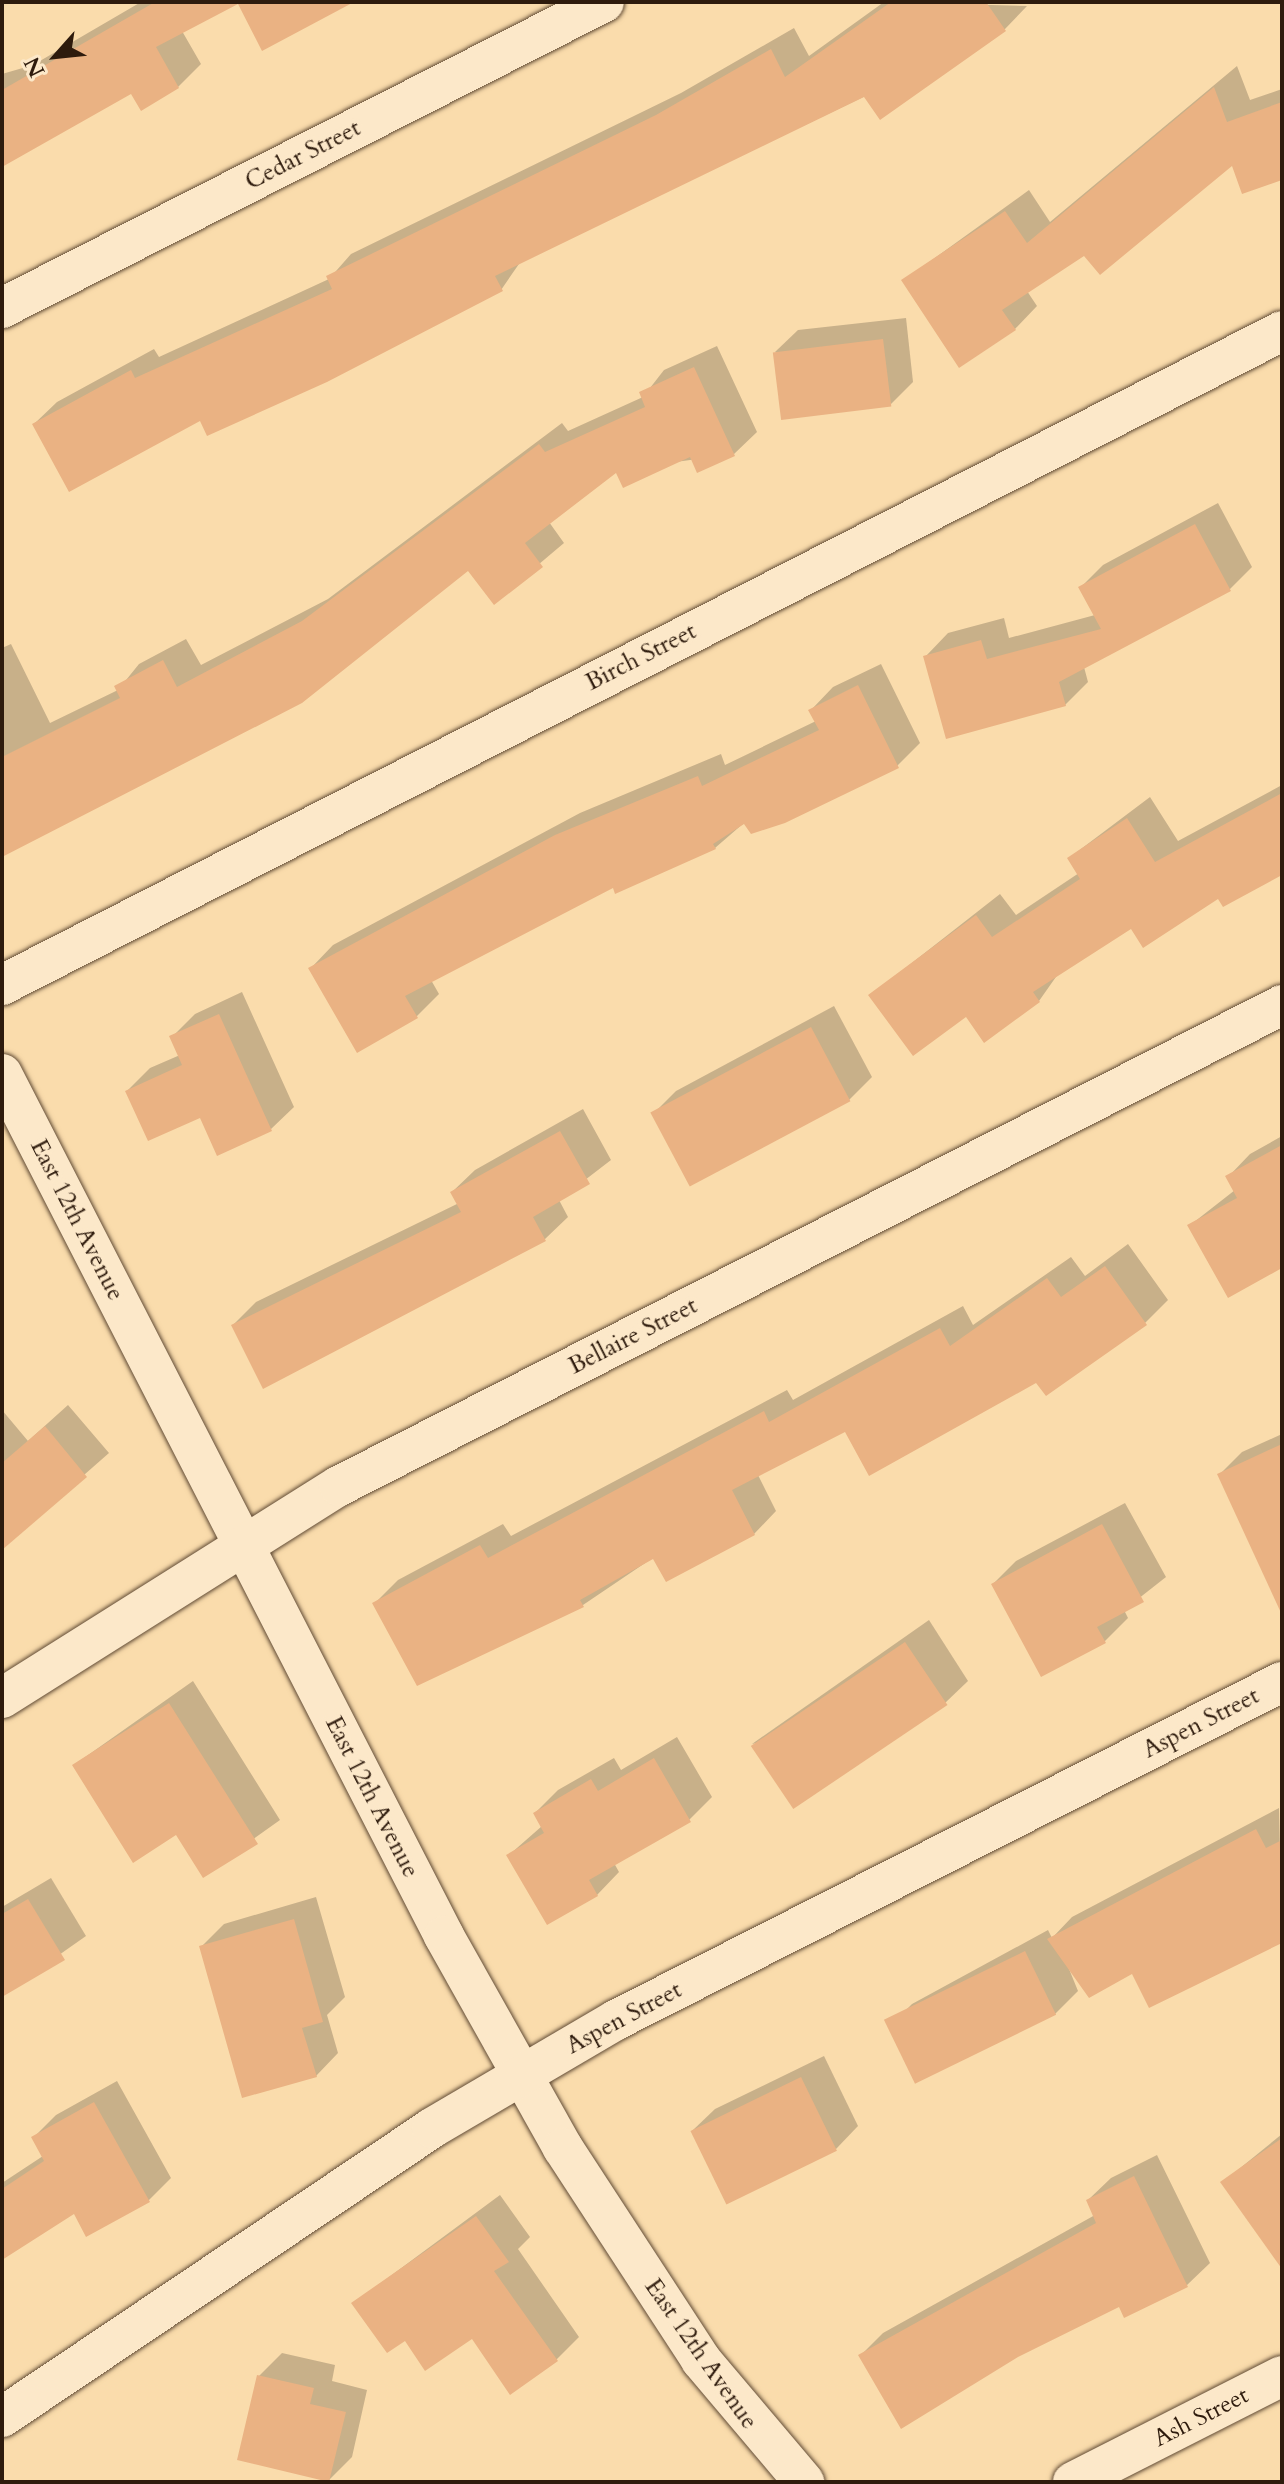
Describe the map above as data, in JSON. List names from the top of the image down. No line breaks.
{"streets":{"street":["Cedar Street","Birch Street","East 12th Avenue","Bellaire Street","Aspen Street","Ash Street"]},"crossings":[["East 12th Avenue","Bellaire Street"],["East 12th Avenue","Aspen Street"]],"north":"bottom left"}
